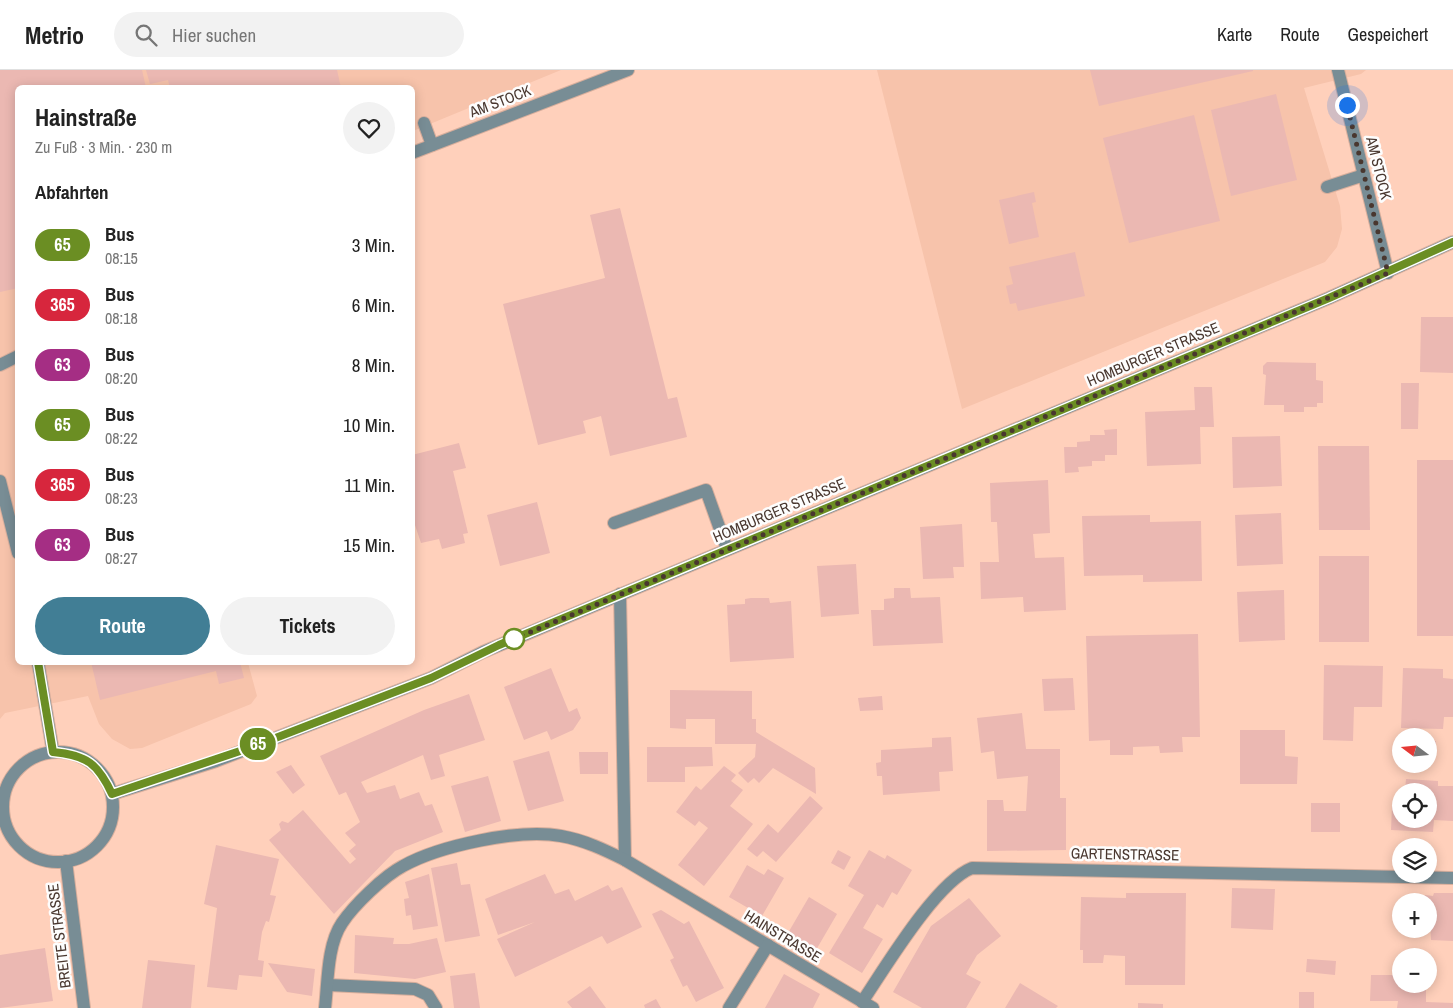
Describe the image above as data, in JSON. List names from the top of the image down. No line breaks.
{"streets":{"street":["AM STOCK","HOMBURGER STRASSE","GARTENSTRASSE","BREITE STRASSE","HAINSTRASSE"]},"crossings":[["AM STOCK","HOMBURGER STRASSE"],["HOMBURGER STRASSE","BREITE STRASSE"],["GARTENSTRASSE","HAINSTRASSE"]],"lines":["bus line 65"],"north":"left","page":{"header":"Metrio","search":"Hier suchen","nav":["Karte","Route","Gespeichert"],"on_map":"65","heading":[["Hainstraße","Zu Fuß · 3 Min. · 230 m"],"Abfahrten"],"list":[{"mark":"65","name":"Bus","note":"08:15","value":"3 Min."},{"mark":"365","name":"Bus","note":"08:18","value":"6 Min."},{"mark":"63","name":"Bus","note":"08:20","value":"8 Min."},{"mark":"65","name":"Bus","note":"08:22","value":"10 Min."},{"mark":"365","name":"Bus","note":"08:23","value":"11 Min."},{"mark":"63","name":"Bus","note":"08:27","value":"15 Min."}],"buttons":["Route","Tickets"],"map_buttons":["+","−"]}}
